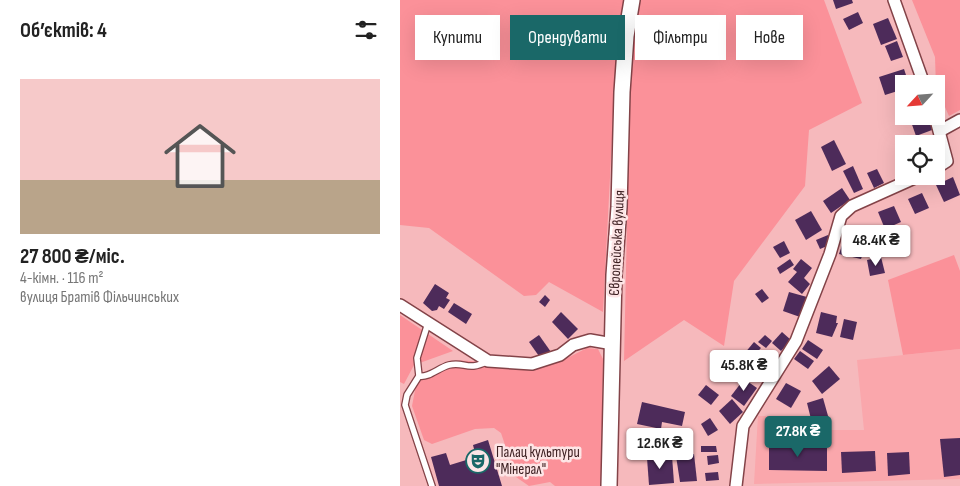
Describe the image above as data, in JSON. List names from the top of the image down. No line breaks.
{"streets":{"street":["Європейська вулиця"]},"places":{"theatre":["Палац культури \"Мінерал\""]},"north":"bottom left","page":{"heading":"Об’єктів: 4","chip":["Купити","Орендувати","Фільтри","Нове"],"list":[{"name":"27 800 ₴/міс.","note":"4-кімн. · 116 m² · вулиця Братів Фільчинських"}],"price":["48.4K ₴","45.8K ₴","27.8K ₴","12.6K ₴"]}}
